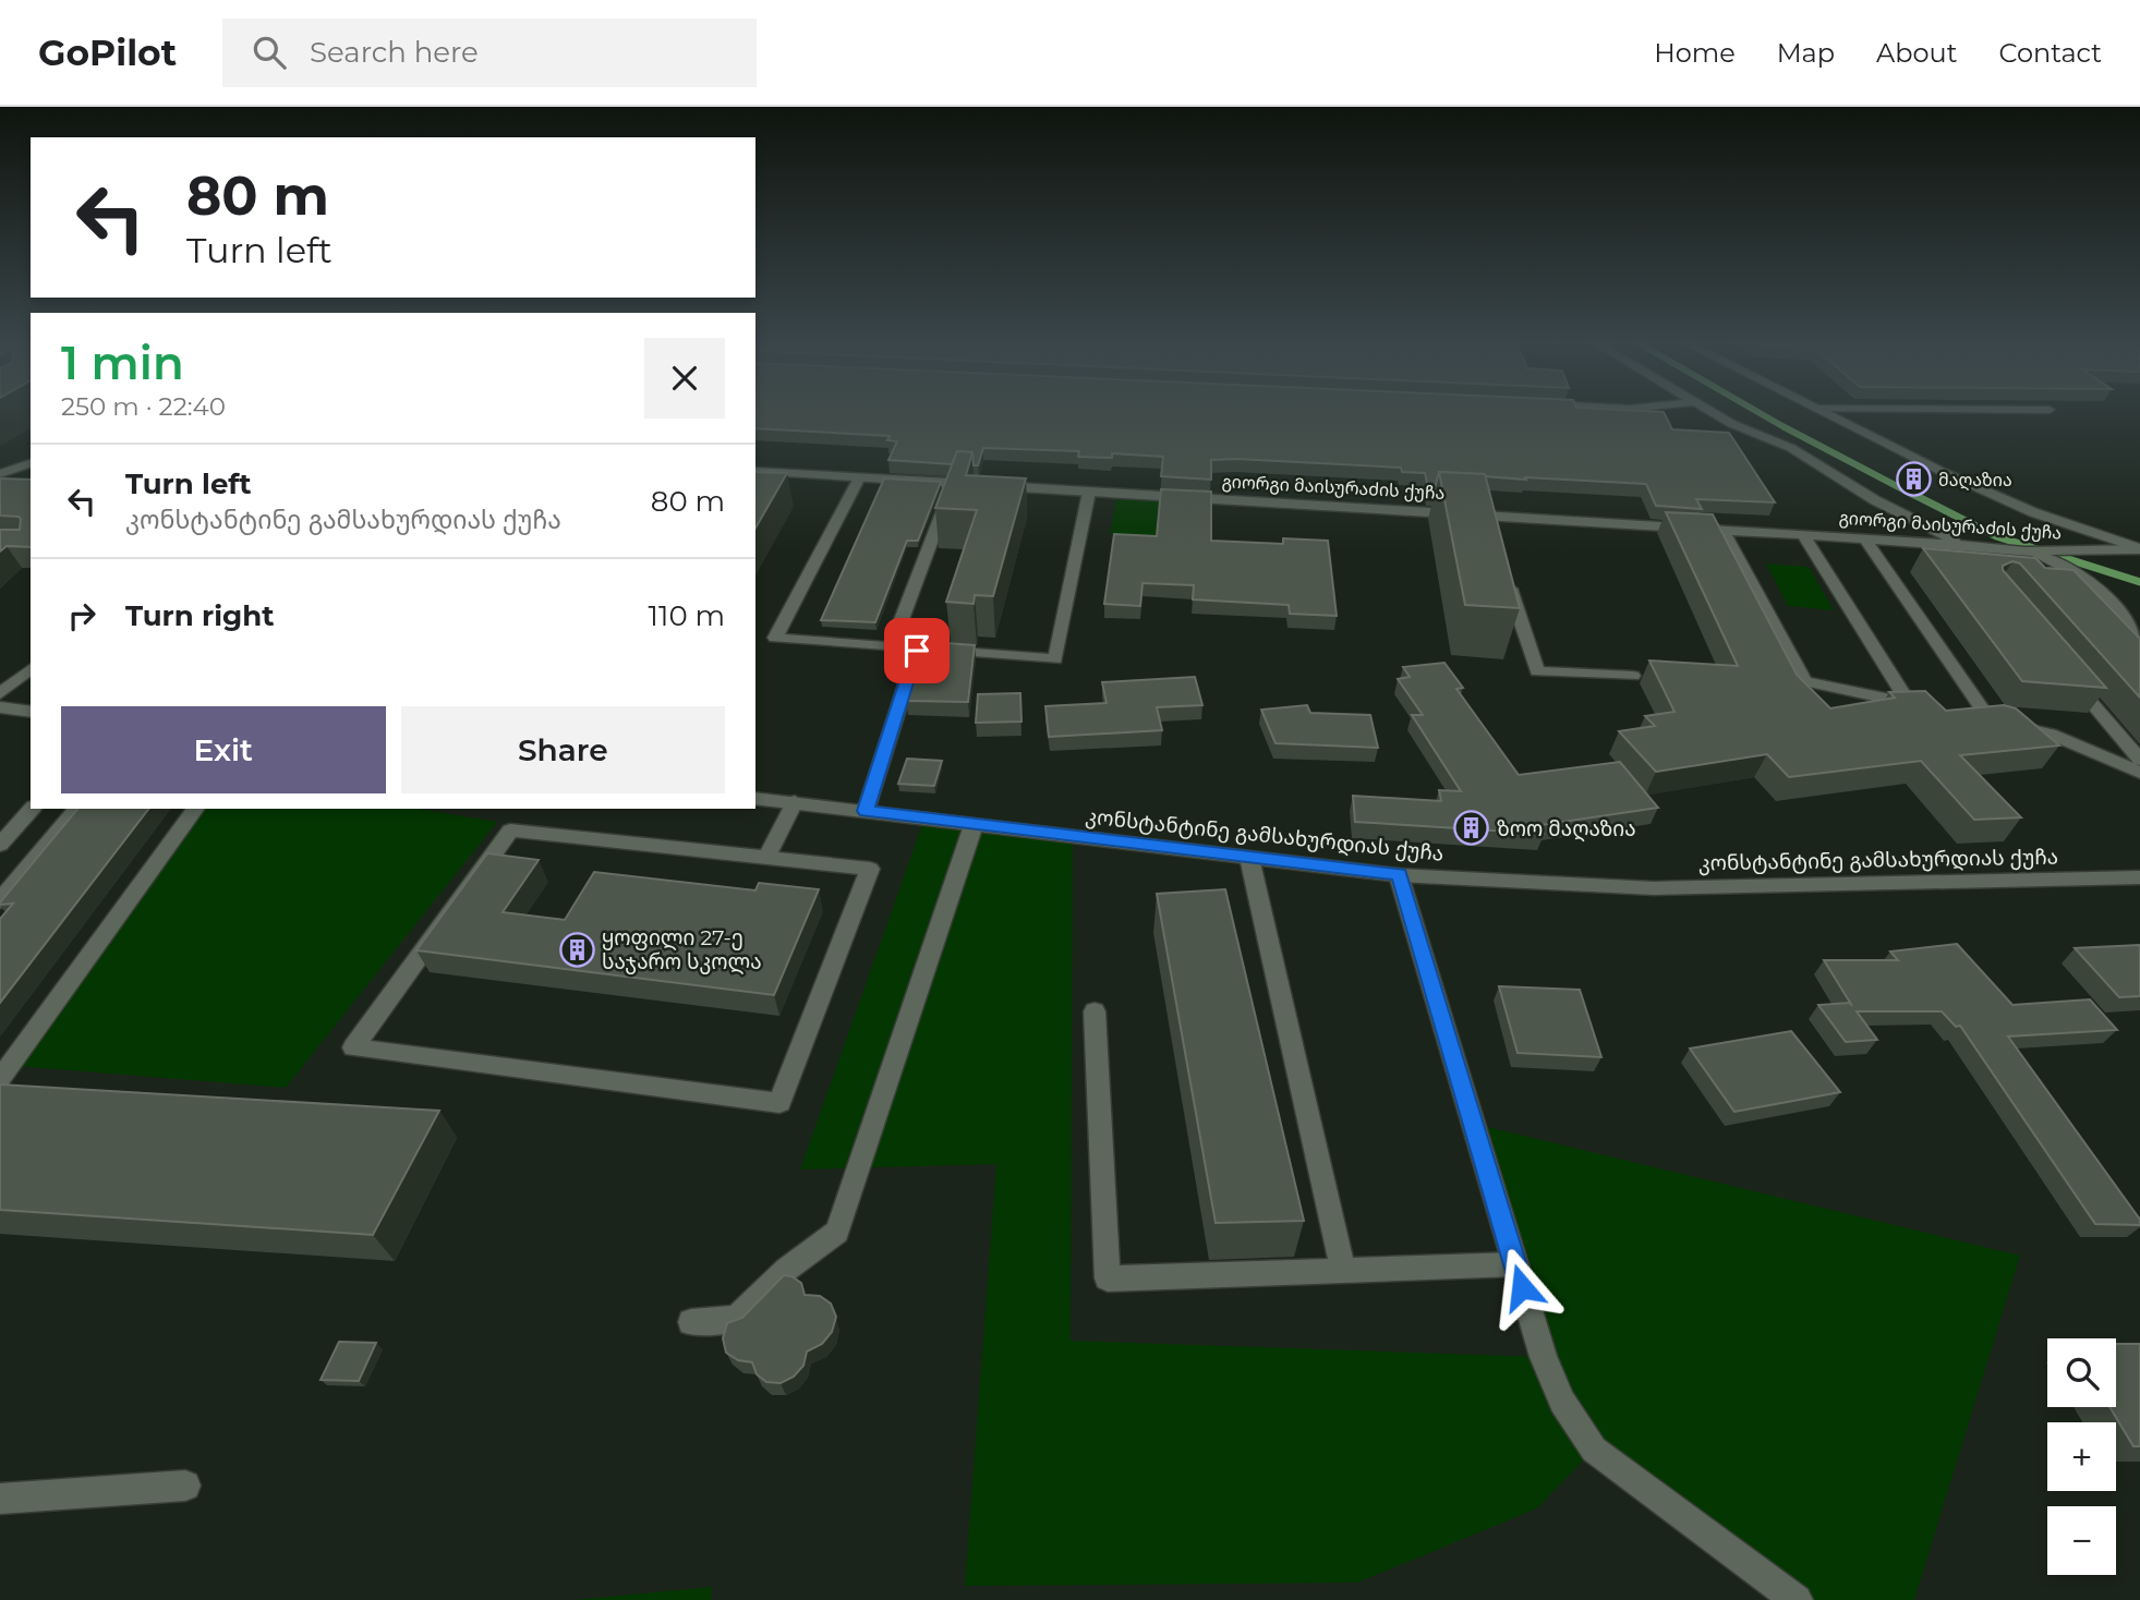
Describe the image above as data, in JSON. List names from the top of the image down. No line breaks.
{"streets":{"street":["გიორგი მაისურაძის ქუჩა","კონსტანტინე გამსახურდიას ქუჩა"]},"places":{"building":["მაღაზია","ზოო მაღაზია","ყოფილი 27-ე საჯარო სკოლა"]},"page":{"header":"GoPilot","search":"Search here","nav":["Home","Map","About","Contact"],"turn":["80 m","Turn left"],"heading":["1 min","250 m · 22:40"],"list":[{"name":"Turn left","note":"კონსტანტინე გამსახურდიას ქუჩა","value":"80 m"},{"name":"Turn right","value":"110 m"}],"buttons":["Exit","Share"],"map_buttons":["+","−"]}}
